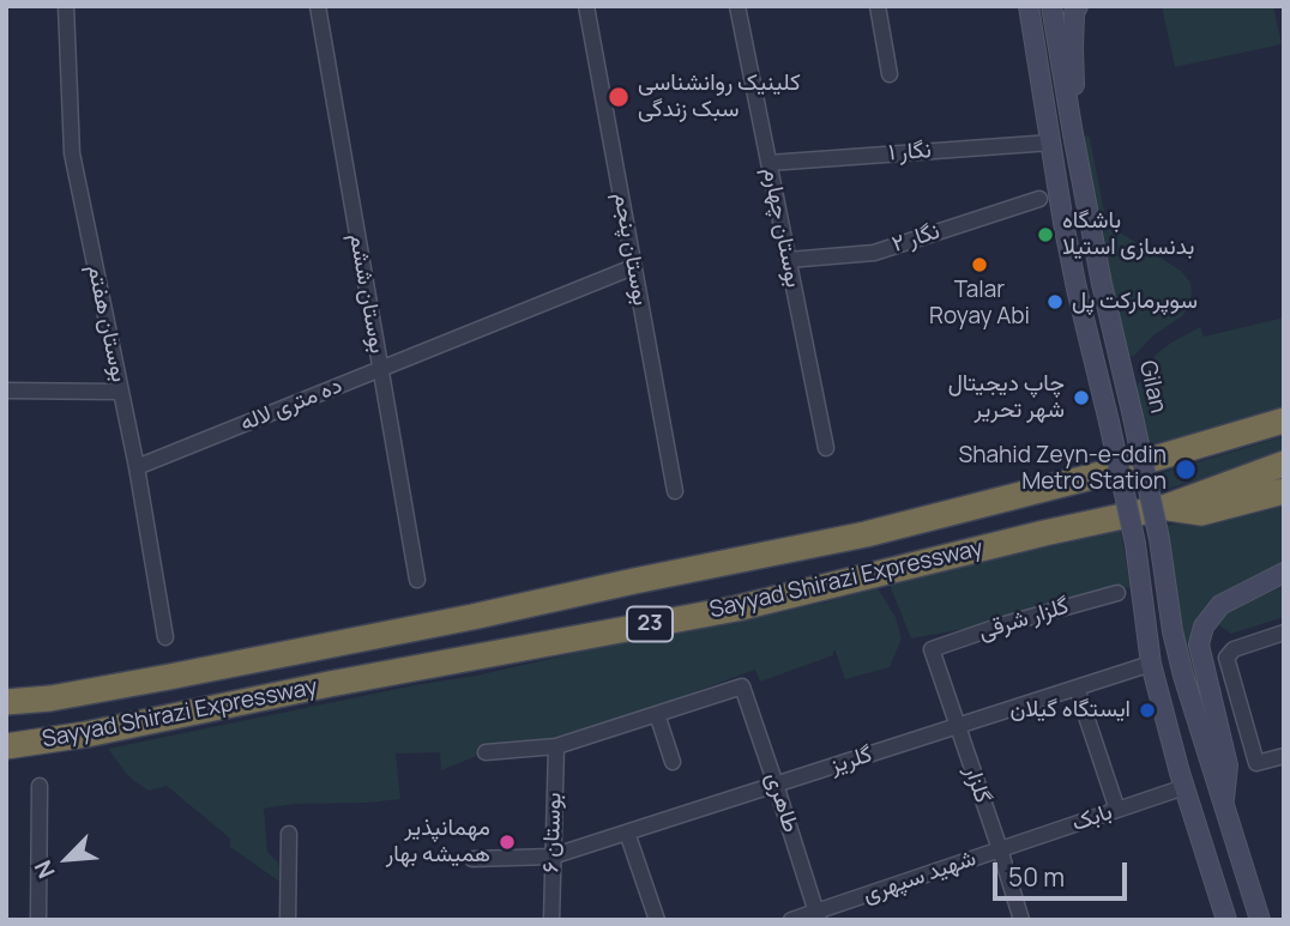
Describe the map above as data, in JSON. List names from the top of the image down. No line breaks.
{"streets":{"highway":["Sayyad Shirazi Expressway","23"],"main road":["Gilan"],"street":["نگار ۱","بوستان چهارم","نگار ۲","بوستان پنجم","بوستان ششم","بوستان هفتم","ده متری لاله","گلزار شرقی","گلریز","گلزار","طاهری","بابک","بوستان ۶","شهید سپهری"]},"crossings":[["نگار ۱","بوستان چهارم"],["بوستان چهارم","نگار ۲"],["بوستان پنجم","ده متری لاله"],["بوستان ششم","ده متری لاله"],["بوستان هفتم","ده متری لاله"],["گلزار شرقی","گلزار"],["گلریز","گلزار"],["گلریز","طاهری"],["گلریز","بوستان ۶"],["گلزار","بابک"],["گلزار","شهید سپهری"],["طاهری","شهید سپهری"],["بابک","شهید سپهری"]],"places":["کلینیک روانشناسی سبک زندگی","باشگاه بدنسازی استیلا","Talar Royay Abi","سوپرمارکت پل","چاپ دیجیتال شهر تحریر","Shahid Zeyn-e-ddin Metro Station","ایستگاه گیلان","مهمانپذیر همیشه بهار"],"scale_bar":"50 m","north":"bottom left"}
